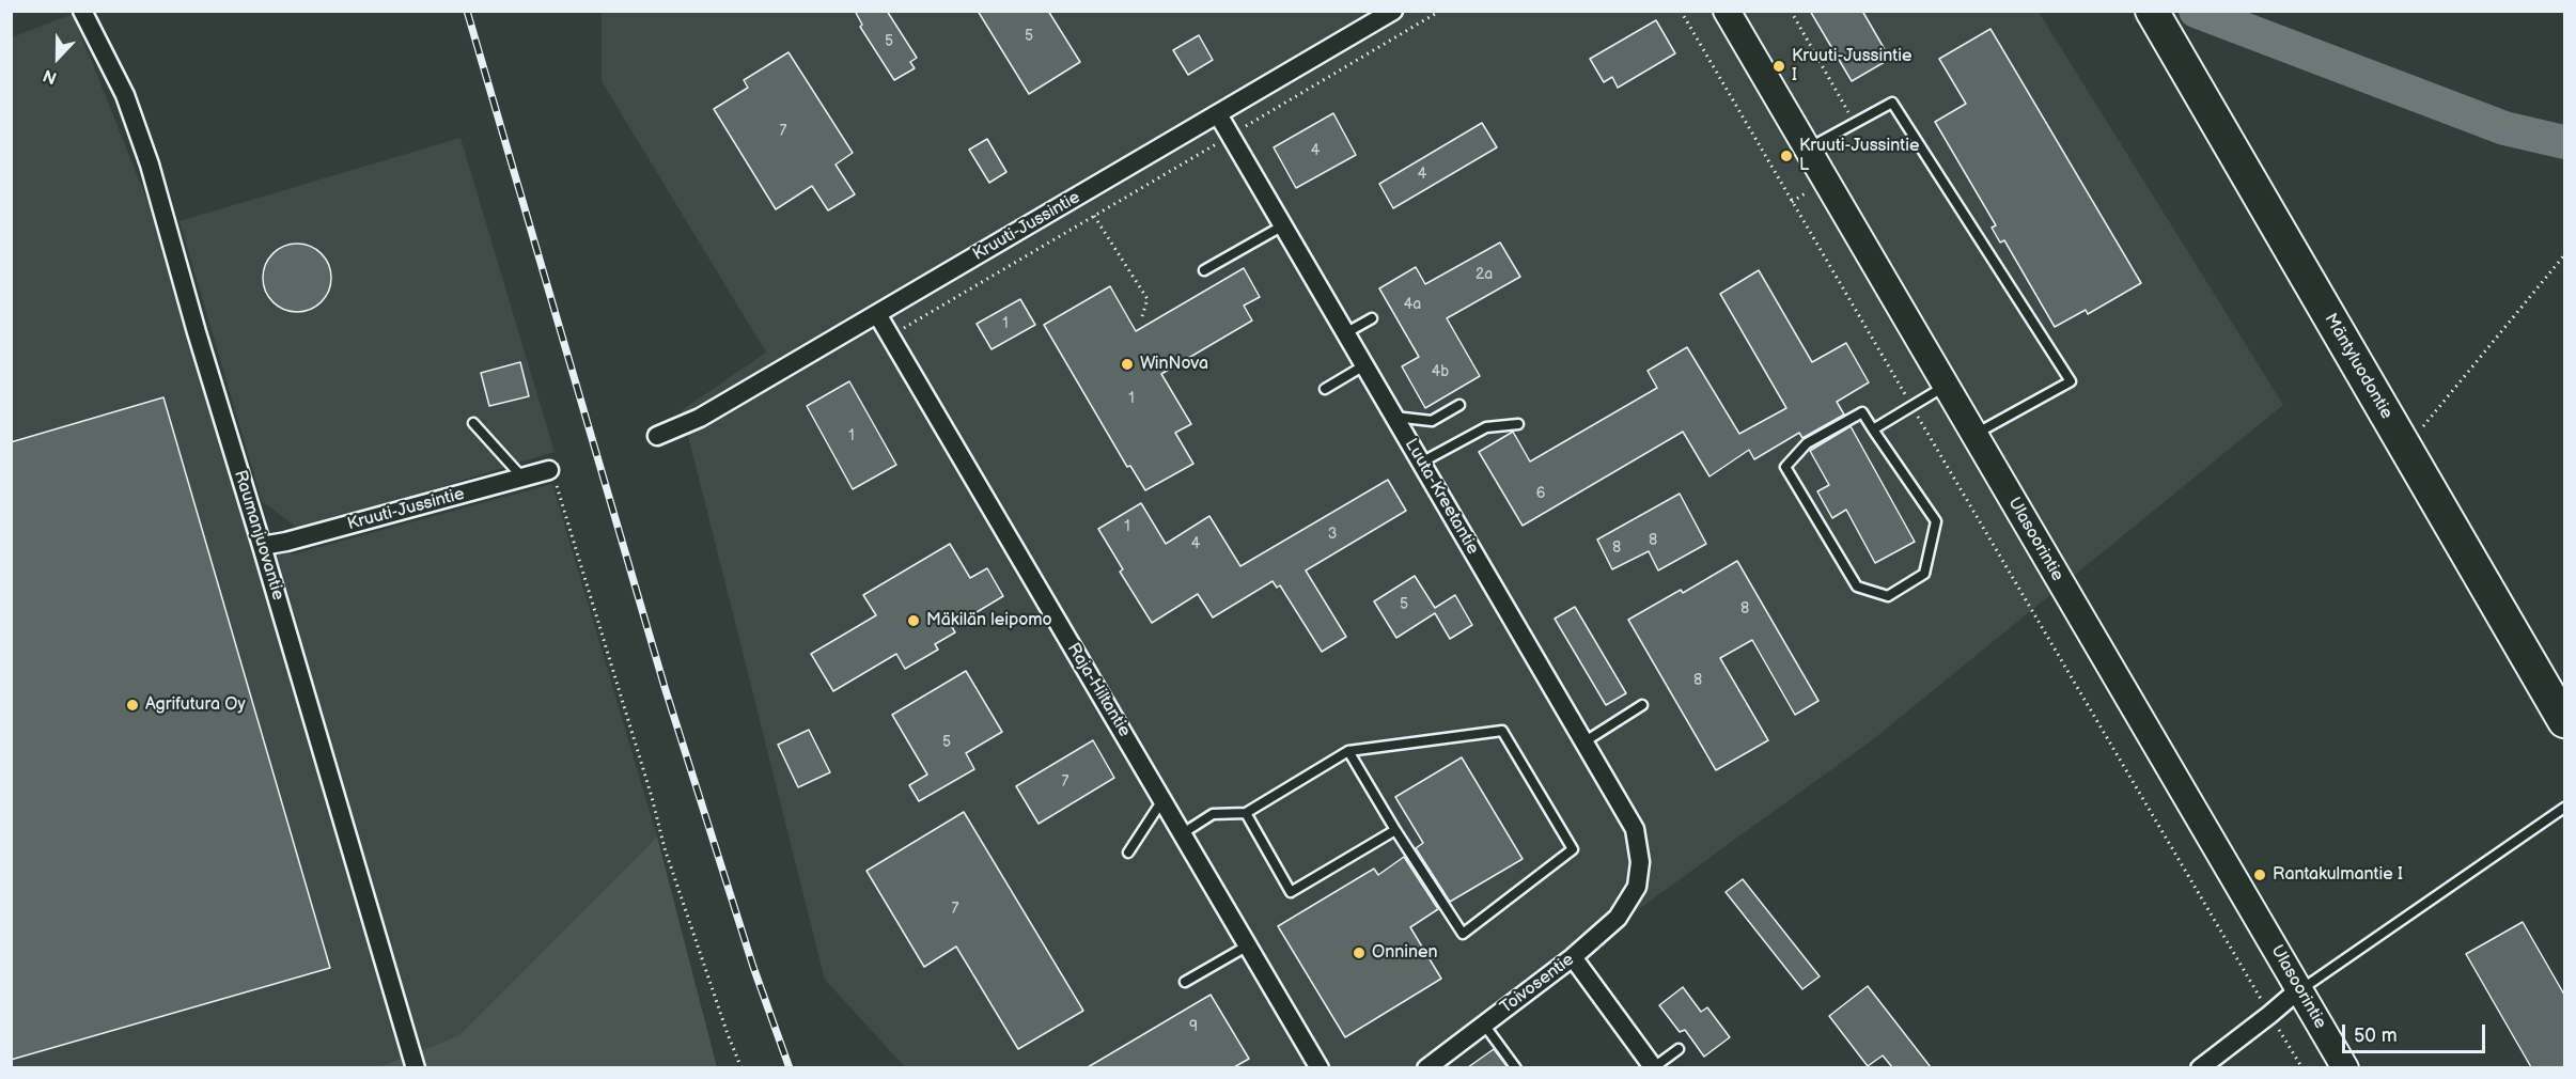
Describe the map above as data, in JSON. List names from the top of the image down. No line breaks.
{"streets":{"highway":["Mäntyluodontie"],"street":["Kruuti-Jussintie","Luuta-Kreetantie","Raumanjuovantie","Ulasoorintie","Raja-Hiltantie","Toivosentie"]},"crossings":[["Kruuti-Jussintie","Luuta-Kreetantie"],["Kruuti-Jussintie","Raumanjuovantie"],["Kruuti-Jussintie","Raja-Hiltantie"],["Luuta-Kreetantie","Toivosentie"]],"places":["Kruuti-Jussintie I","Kruuti-Jussintie L","WinNova","Mäkilän leipomo","Agrifutura Oy","Rantakulmantie I","Onninen"],"house_numbers":["5","5","7","4","4","2a","4a","1","4b","1","1","6","1","3","8","4","8","5","8","8","5","7","7","9"],"scale_bar":"50 m","north":"bottom"}
